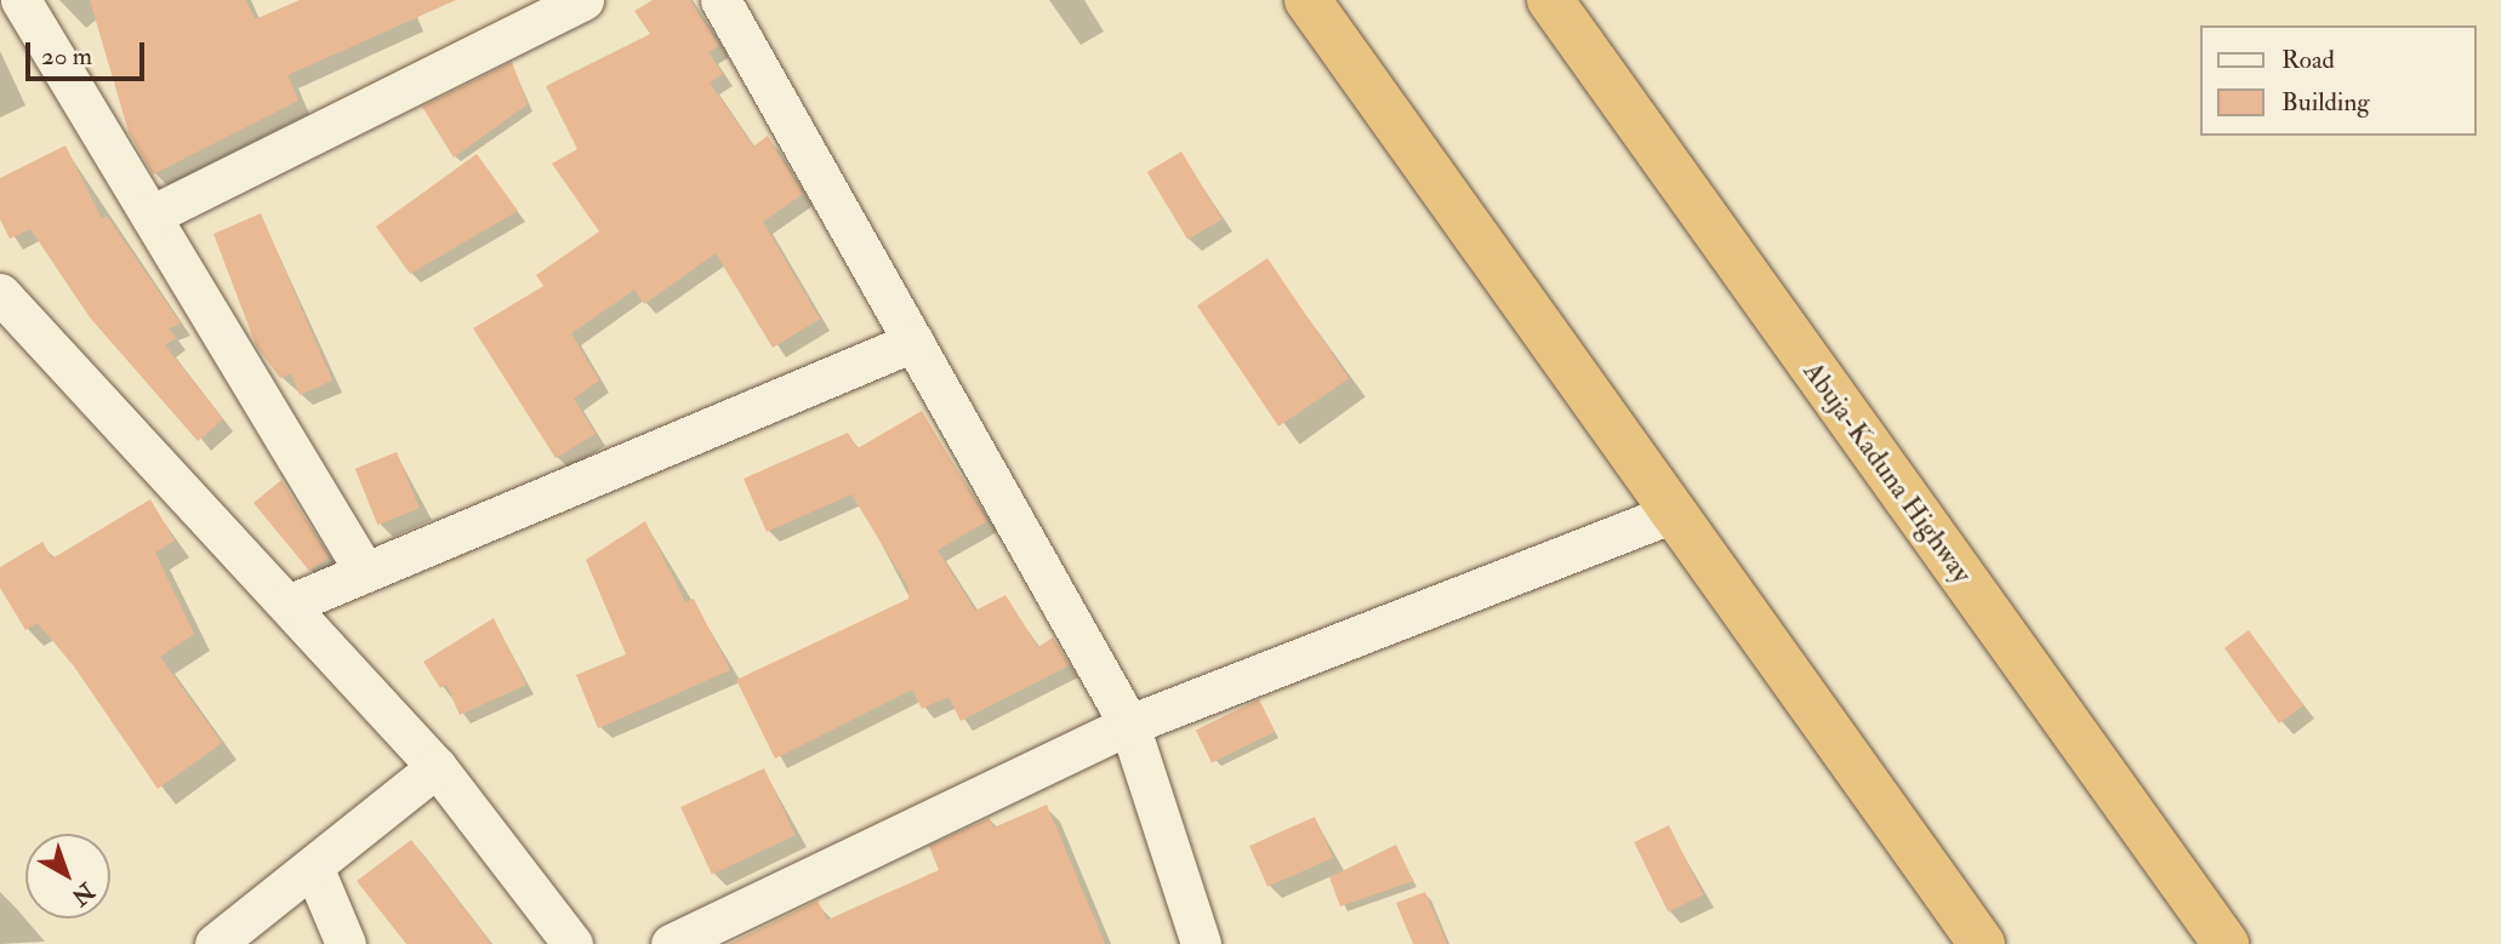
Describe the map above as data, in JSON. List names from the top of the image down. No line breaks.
{"streets":{"highway":["Abuja-Kaduna Highway"]},"legend":["Road","Building"],"scale_bar":"20 m","north":"bottom right"}
